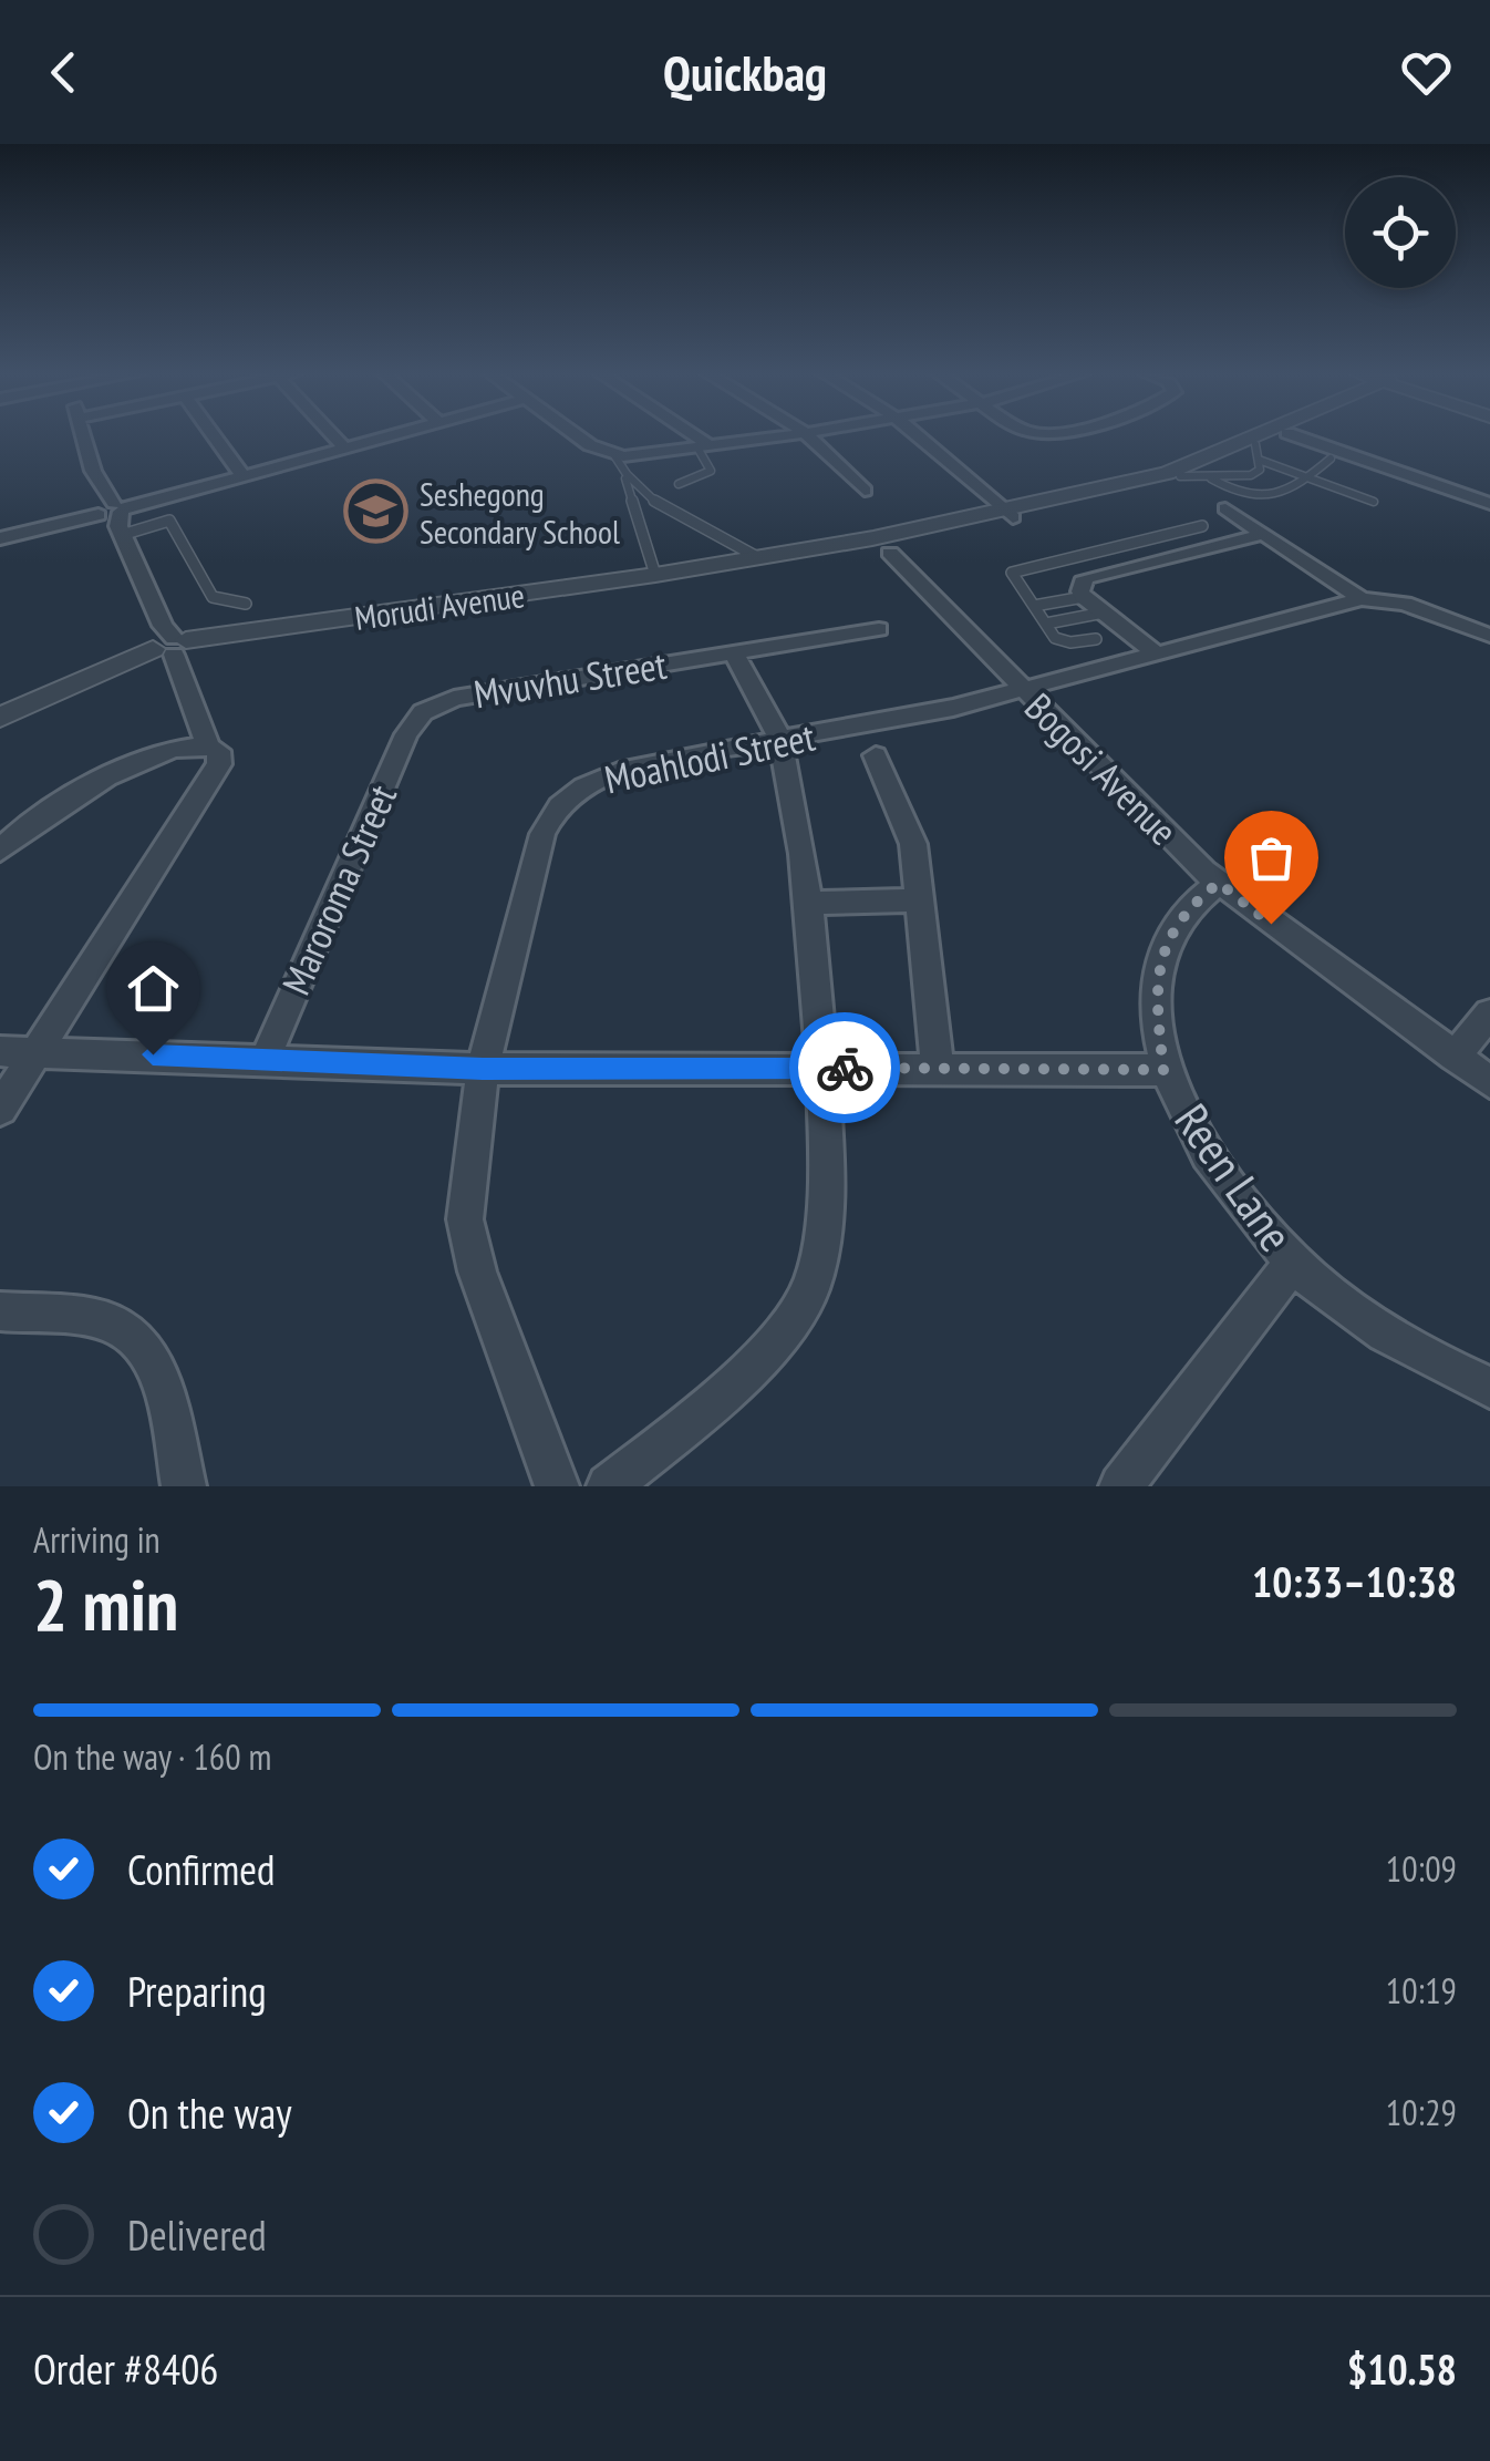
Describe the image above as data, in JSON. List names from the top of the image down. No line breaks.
{"streets":{"street":["Morudi Avenue","Mvuvhu Street","Moahlodi Street","Bogosi Avenue","Maroroma Street","Reen Lane"]},"crossings":[["Morudi Avenue","Bogosi Avenue"],["Mvuvhu Street","Maroroma Street"],["Moahlodi Street","Bogosi Avenue"],["Bogosi Avenue","Reen Lane"]],"places":{"school or university":["Seshegong Secondary School"]},"page":{"header":"Quickbag","heading":["2 min","Arriving in","10:33–10:38"],"panel":["Order #8406","$10.58"],"bar":"On the way · 160 m","list":[["Confirmed","10:09"],["Preparing","10:19"],["On the way","10:29"],"Delivered"]}}
